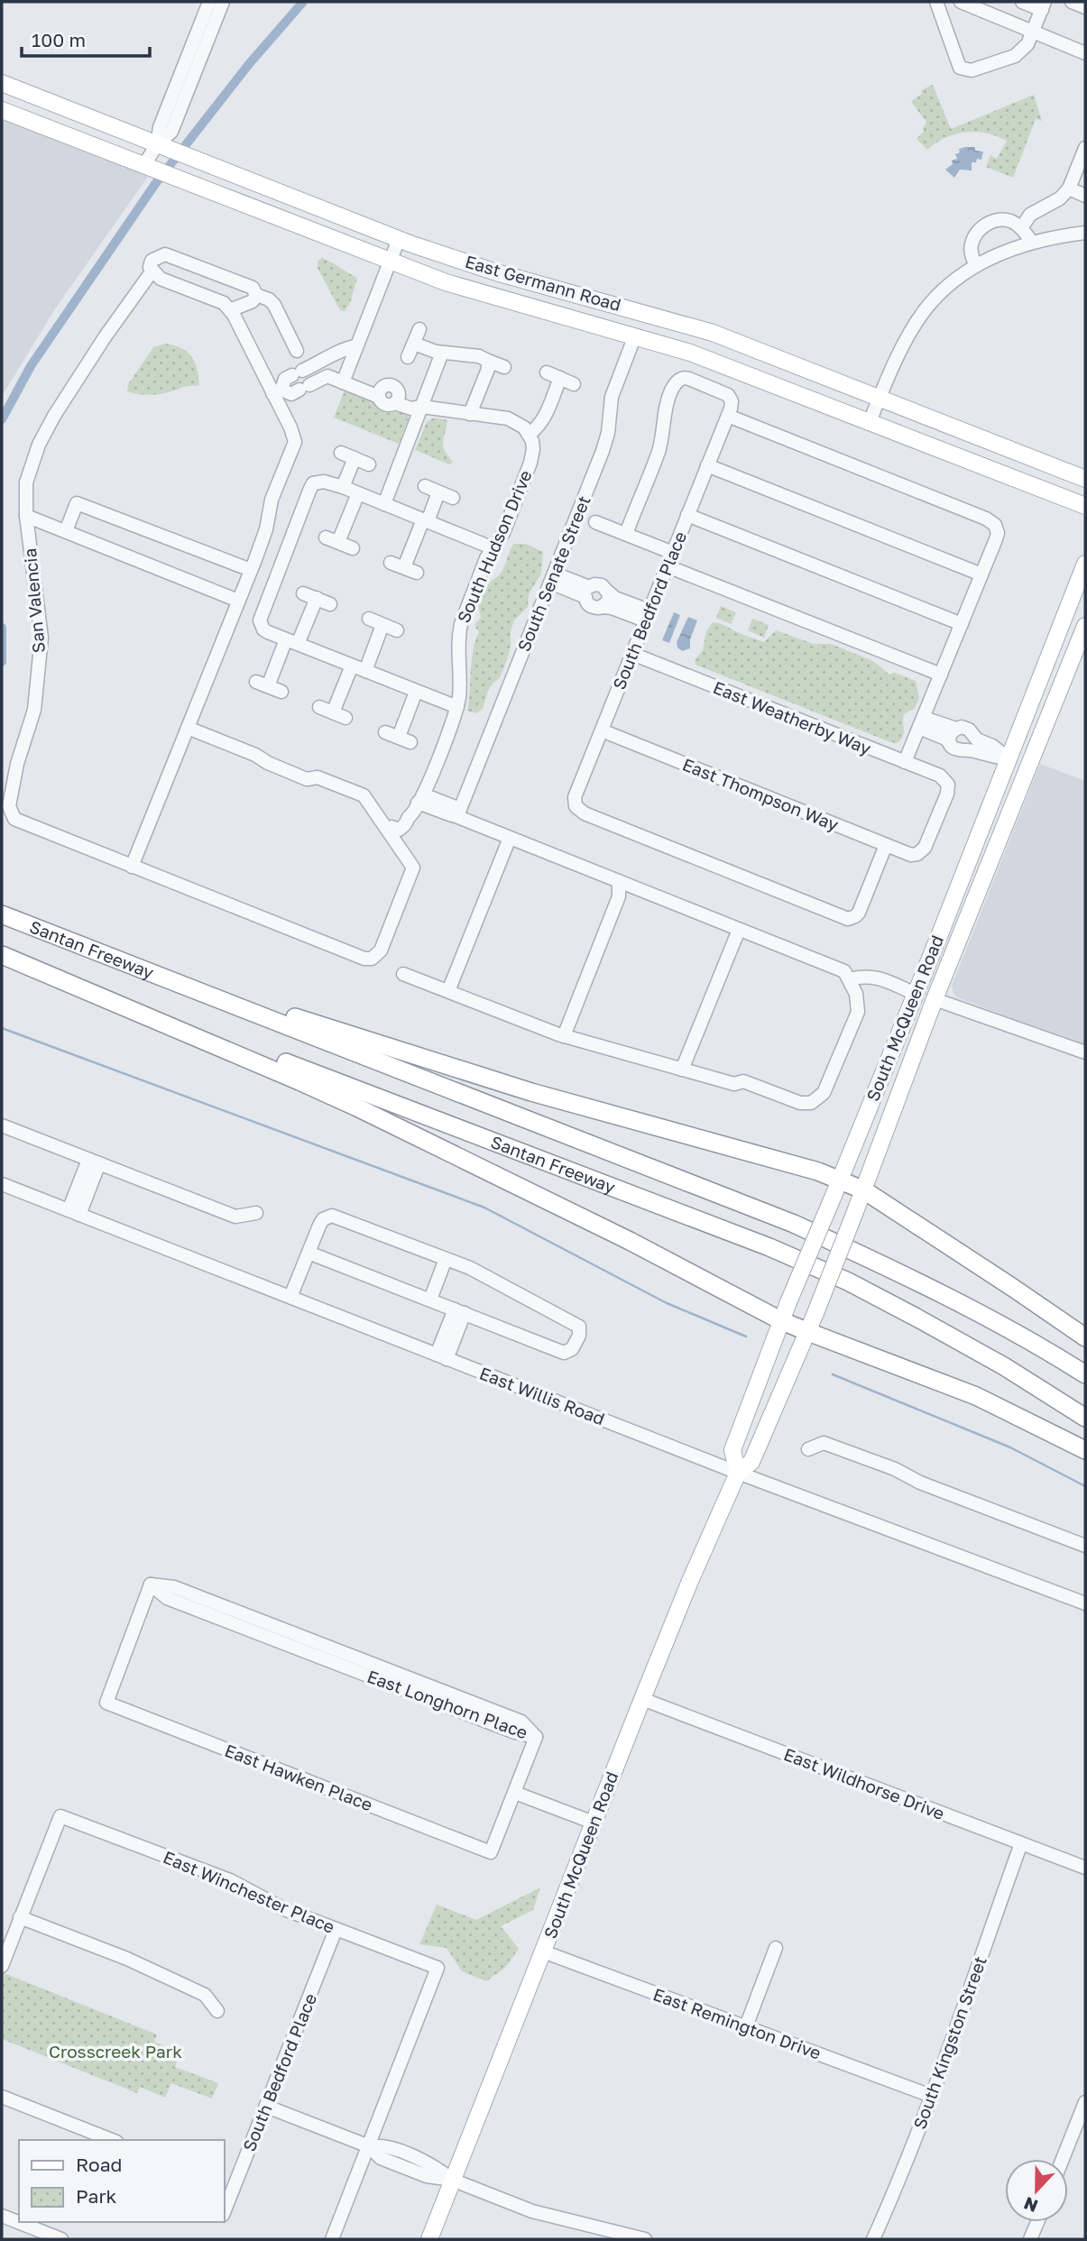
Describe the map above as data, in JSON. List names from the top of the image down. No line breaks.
{"streets":{"highway":["Santan Freeway"],"main road":["East Germann Road","South McQueen Road"],"street":["South Hudson Drive","South Senate Street","San Valencia","South Bedford Place","East Weatherby Way","East Thompson Way","East Willis Road","East Longhorn Place","East Hawken Place","East Wildhorse Drive","East Winchester Place","East Remington Drive","South Kingston Street"]},"crossings":[["East Germann Road","South Senate Street"],["South Bedford Place","East Weatherby Way"],["South Bedford Place","East Thompson Way"],["South Bedford Place","East Winchester Place"],["East Weatherby Way","East Thompson Way"],["South McQueen Road","East Willis Road"],["South McQueen Road","East Wildhorse Drive"],["South McQueen Road","East Remington Drive"],["East Longhorn Place","East Hawken Place"],["East Wildhorse Drive","South Kingston Street"],["East Remington Drive","South Kingston Street"]],"parks":["Crosscreek Park"],"legend":["Road","Park"],"scale_bar":"100 m","north":"bottom"}
